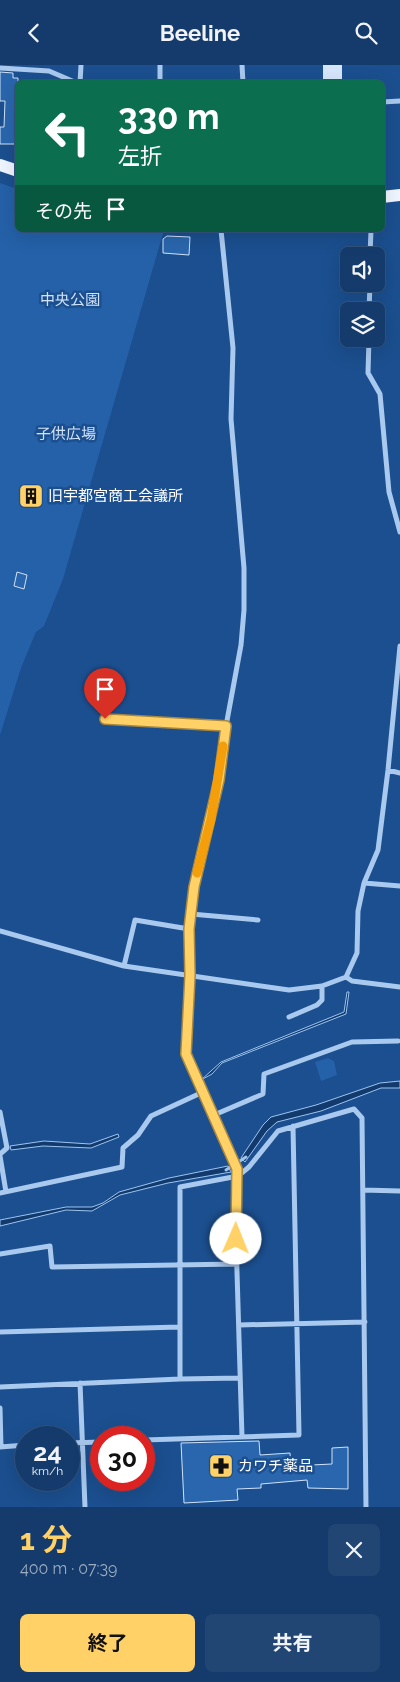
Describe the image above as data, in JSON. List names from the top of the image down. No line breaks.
{"parks":["中央公園","子供広場"],"places":{"building":["旧宇都宮商工会議所"],"pharmacy":["カワチ薬品"]},"page":{"header":"Beeline","turn":["330 m","左折"],"then":"その先","speed":"24 km/h","limit":"30","heading":["1 分","400 m · 07:39"],"buttons":["終了","共有"]}}
